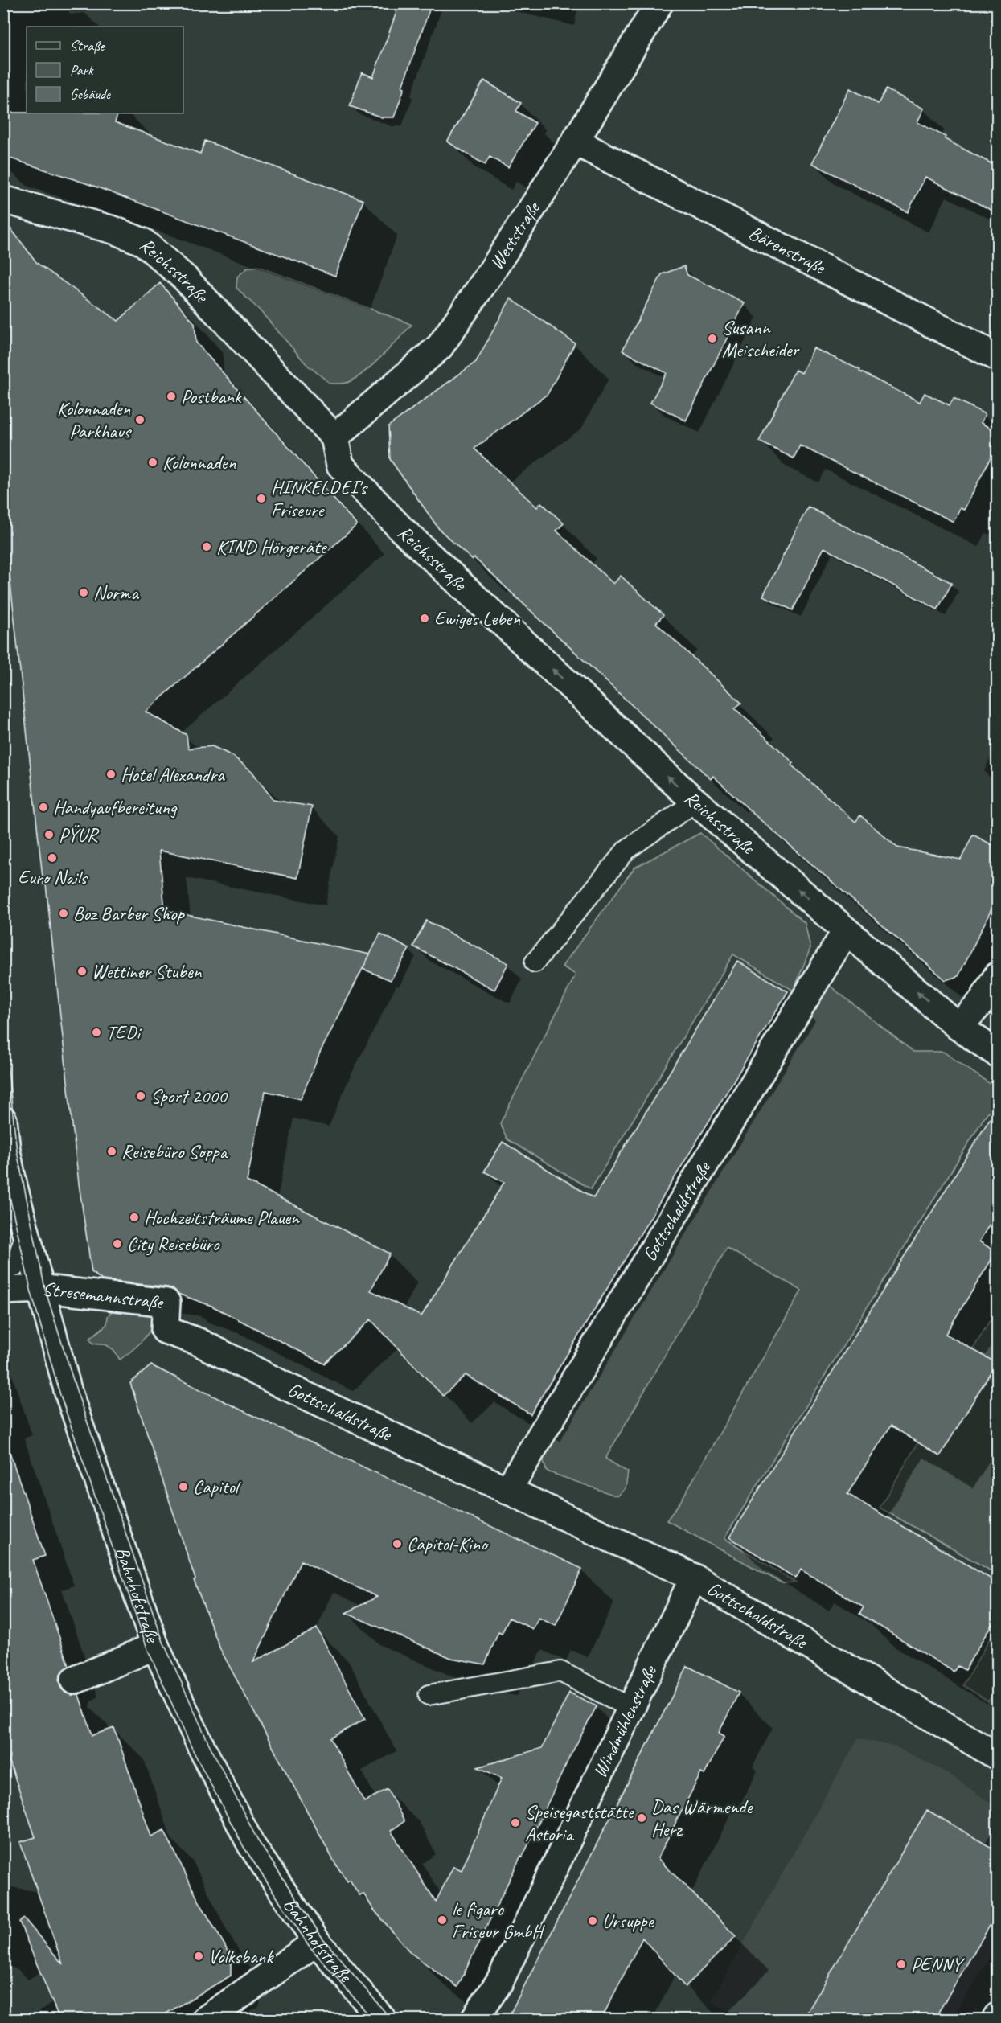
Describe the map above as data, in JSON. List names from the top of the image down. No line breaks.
{"streets":{"street":["Weststraße","Bärenstraße","Reichsstraße","Gottschaldstraße","Stresemannstraße","Bahnhofstraße","Windmühlenstraße"]},"crossings":[["Weststraße","Bärenstraße"],["Weststraße","Reichsstraße"],["Reichsstraße","Gottschaldstraße"],["Gottschaldstraße","Stresemannstraße"],["Gottschaldstraße","Windmühlenstraße"],["Stresemannstraße","Bahnhofstraße"]],"one_way":["Reichsstraße"],"places":["Susann Meischeider","Postbank","Kolonnaden Parkhaus","Kolonnaden","HINKELDEI's Friseure","KIND Hörgeräte","Norma","Ewiges Leben","Hotel Alexandra","Handyaufbereitung","PŸUR","Euro Nails","Boz Barber Shop","Wettiner Stuben","TEDi","Sport 2000","Reisebüro Soppa","Hochzeitsträume Plauen","City Reisebüro","Capitol","Capitol-Kino","Das Wärmende Herz","Speisegaststätte Astoria","le figaro Friseur GmbH","Ursuppe","Volksbank","PENNY"],"legend":["Straße","Park","Gebäude"]}
